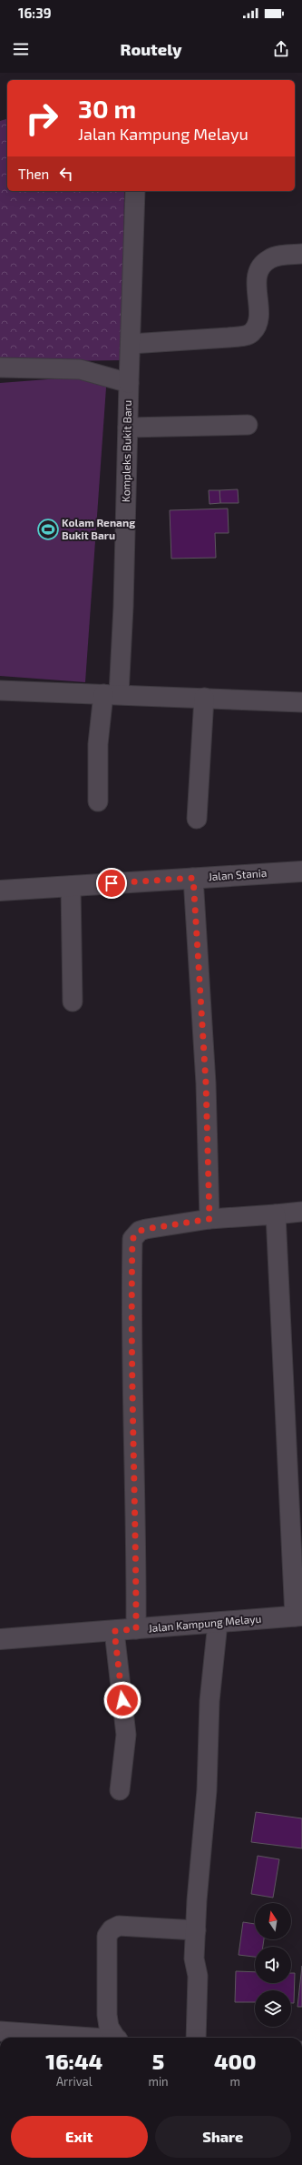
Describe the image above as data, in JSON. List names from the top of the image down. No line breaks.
{"streets":{"street":["Kompleks Bukit Baru","Jalan Stania","Jalan Kampung Melayu"]},"places":{"sports":["Kolam Renang Bukit Baru"]},"north":"top","page":{"status":"16:39","header":"Routely","turn":["30 m","Jalan Kampung Melayu"],"then":"Then","eta":["16:44","Arrival","5","min","400","m"],"buttons":["Exit","Share"]}}
